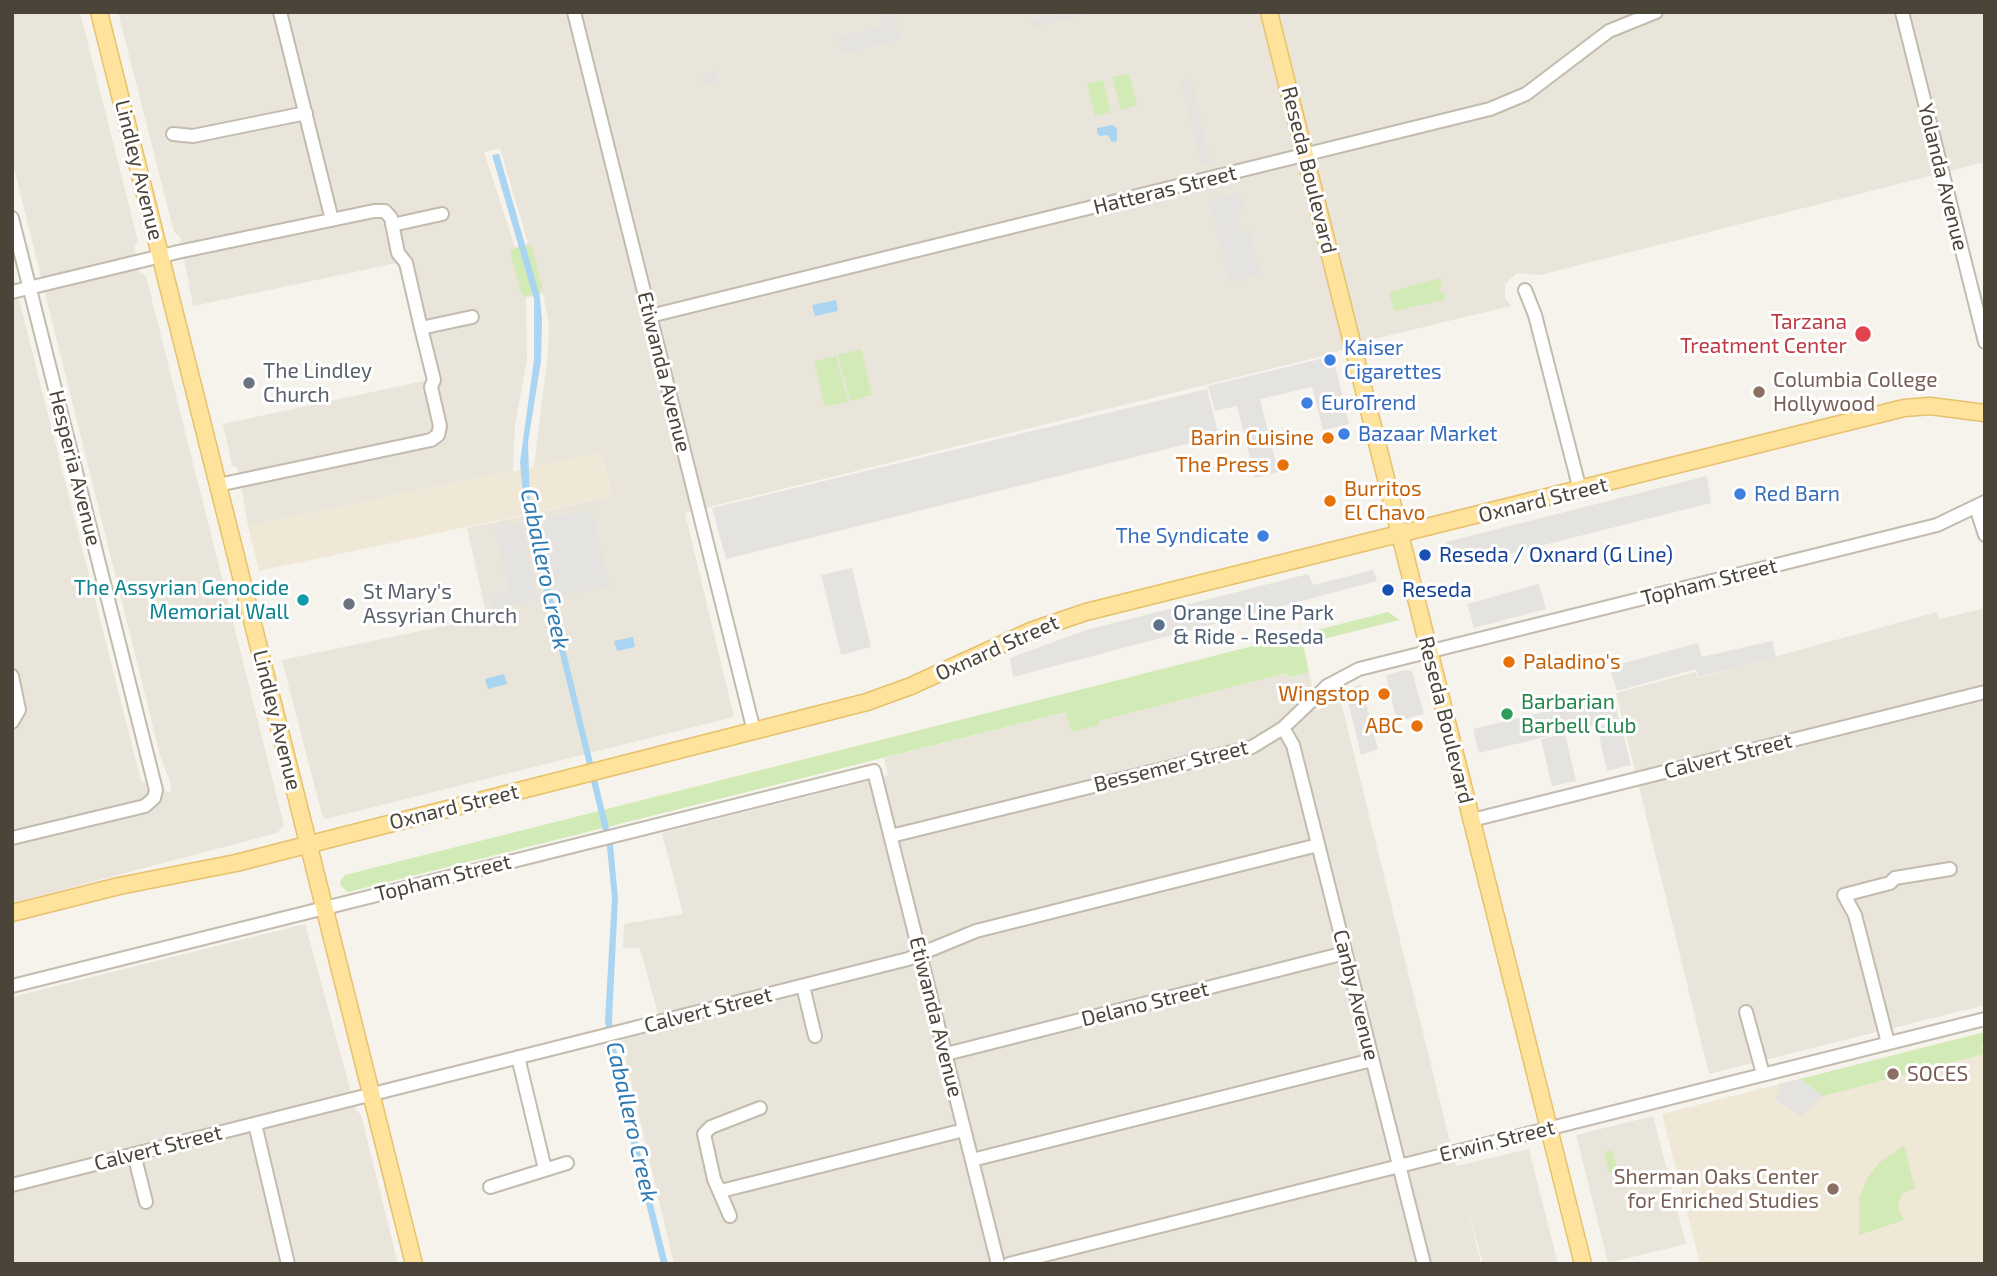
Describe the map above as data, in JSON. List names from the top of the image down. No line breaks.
{"streets":{"main road":["Lindley Avenue","Reseda Boulevard","Oxnard Street"],"street":["Yolanda Avenue","Hatteras Street","Etiwanda Avenue","Hesperia Avenue","Topham Street","Calvert Street","Bessemer Street","Canby Avenue","Delano Street","Erwin Street"]},"crossings":[["Lindley Avenue","Oxnard Street"],["Lindley Avenue","Topham Street"],["Lindley Avenue","Calvert Street"],["Reseda Boulevard","Hatteras Street"],["Reseda Boulevard","Oxnard Street"],["Reseda Boulevard","Topham Street"],["Reseda Boulevard","Calvert Street"],["Reseda Boulevard","Bessemer Street"],["Reseda Boulevard","Erwin Street"],["Hatteras Street","Etiwanda Avenue"],["Etiwanda Avenue","Oxnard Street"],["Etiwanda Avenue","Topham Street"],["Etiwanda Avenue","Calvert Street"],["Etiwanda Avenue","Bessemer Street"],["Etiwanda Avenue","Delano Street"],["Topham Street","Bessemer Street"],["Calvert Street","Canby Avenue"],["Bessemer Street","Canby Avenue"],["Canby Avenue","Delano Street"],["Canby Avenue","Erwin Street"]],"water":["Caballero Creek"],"places":["Tarzana Treatment Center","Kaiser Cigarettes","The Lindley Church","Columbia College Hollywood","EuroTrend","Bazaar Market","Barin Cuisine","The Press","Red Barn","Burritos El Chavo","The Syndicate","Reseda / Oxnard (G Line)","Reseda","The Assyrian Genocide Memorial Wall","St Mary's Assyrian Church","Orange Line Park & Ride - Reseda","Paladino's","Wingstop","Barbarian Barbell Club","ABC","SOCES","Sherman Oaks Center for Enriched Studies"]}
